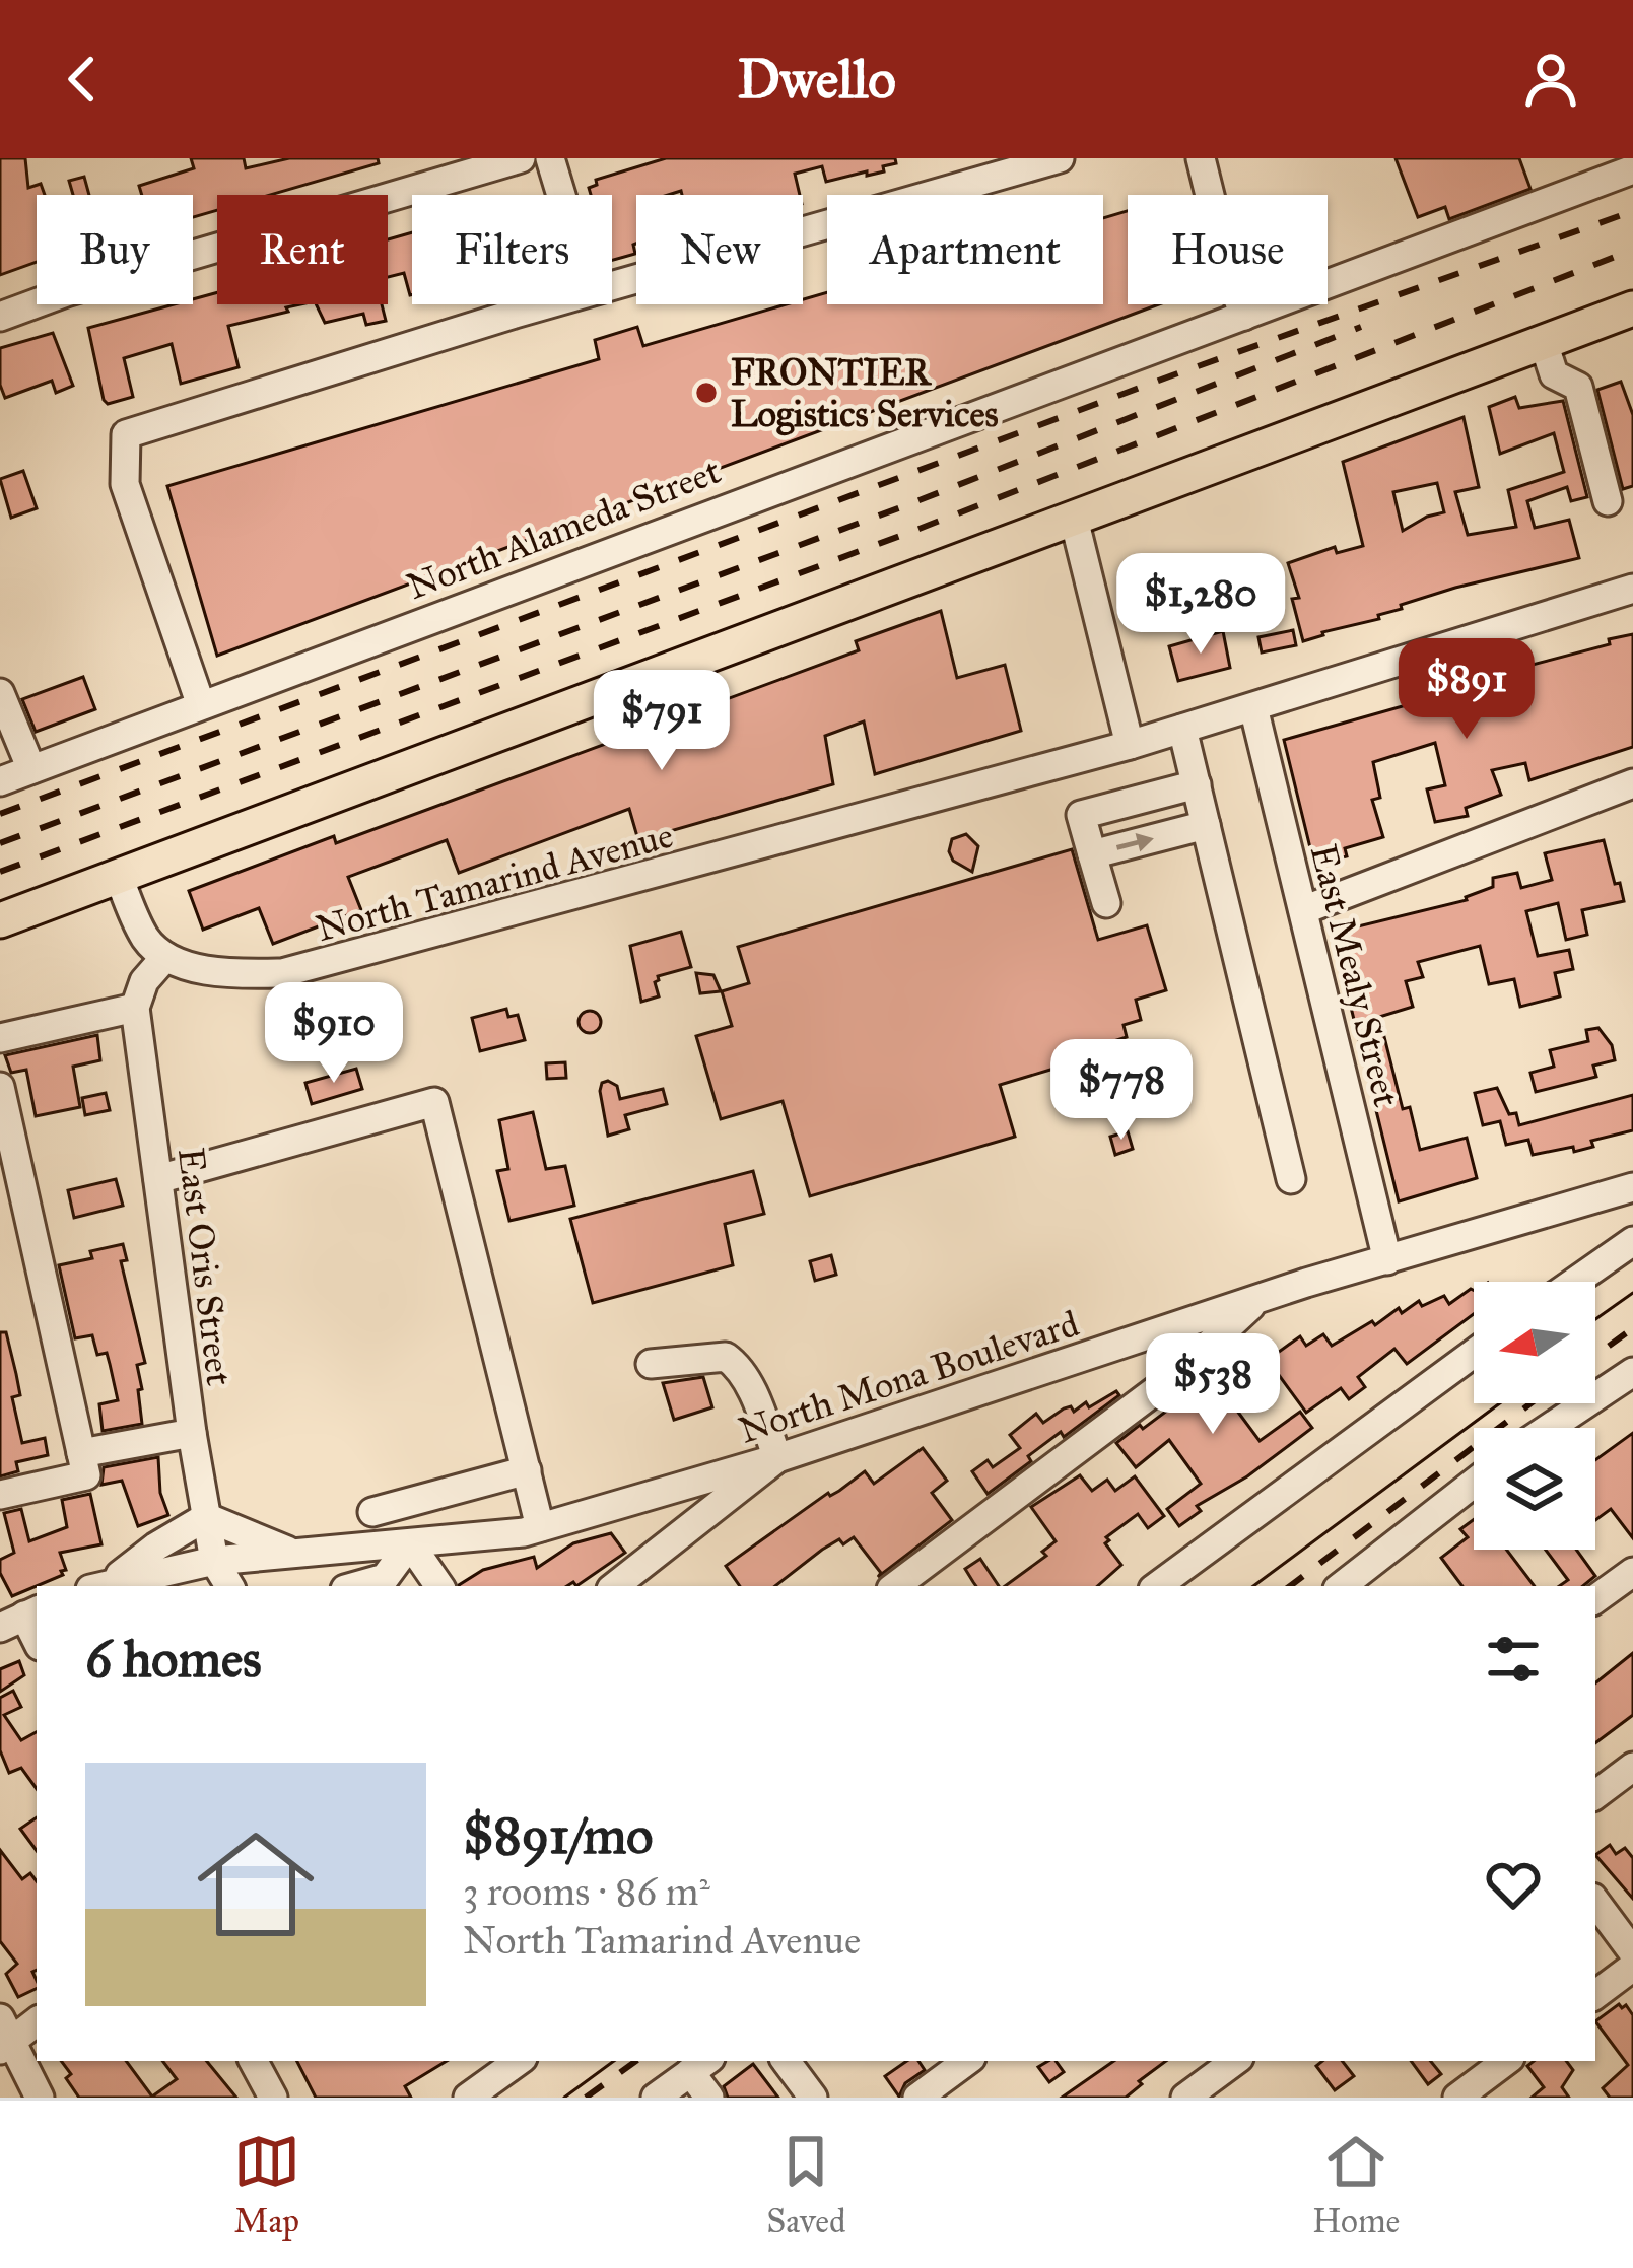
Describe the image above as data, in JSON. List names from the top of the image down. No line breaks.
{"streets":{"street":["North Alameda Street","North Tamarind Avenue","East Mealy Street","East Oris Street","North Mona Boulevard"]},"crossings":[["North Tamarind Avenue","East Mealy Street"],["East Mealy Street","North Mona Boulevard"],["East Oris Street","North Mona Boulevard"]],"places":["FRONTIER Logistics Services"],"north":"left","page":{"header":"Dwello","chip":["Buy","Rent","Filters","New","Apartment","House"],"price":["$1,280","$891","$791","$910","$778","$538"],"heading":"6 homes","list":[{"name":"$891/mo","note":"3 rooms · 86 m² · North Tamarind Avenue"}],"tabs":["Map","Saved","Home"]}}
